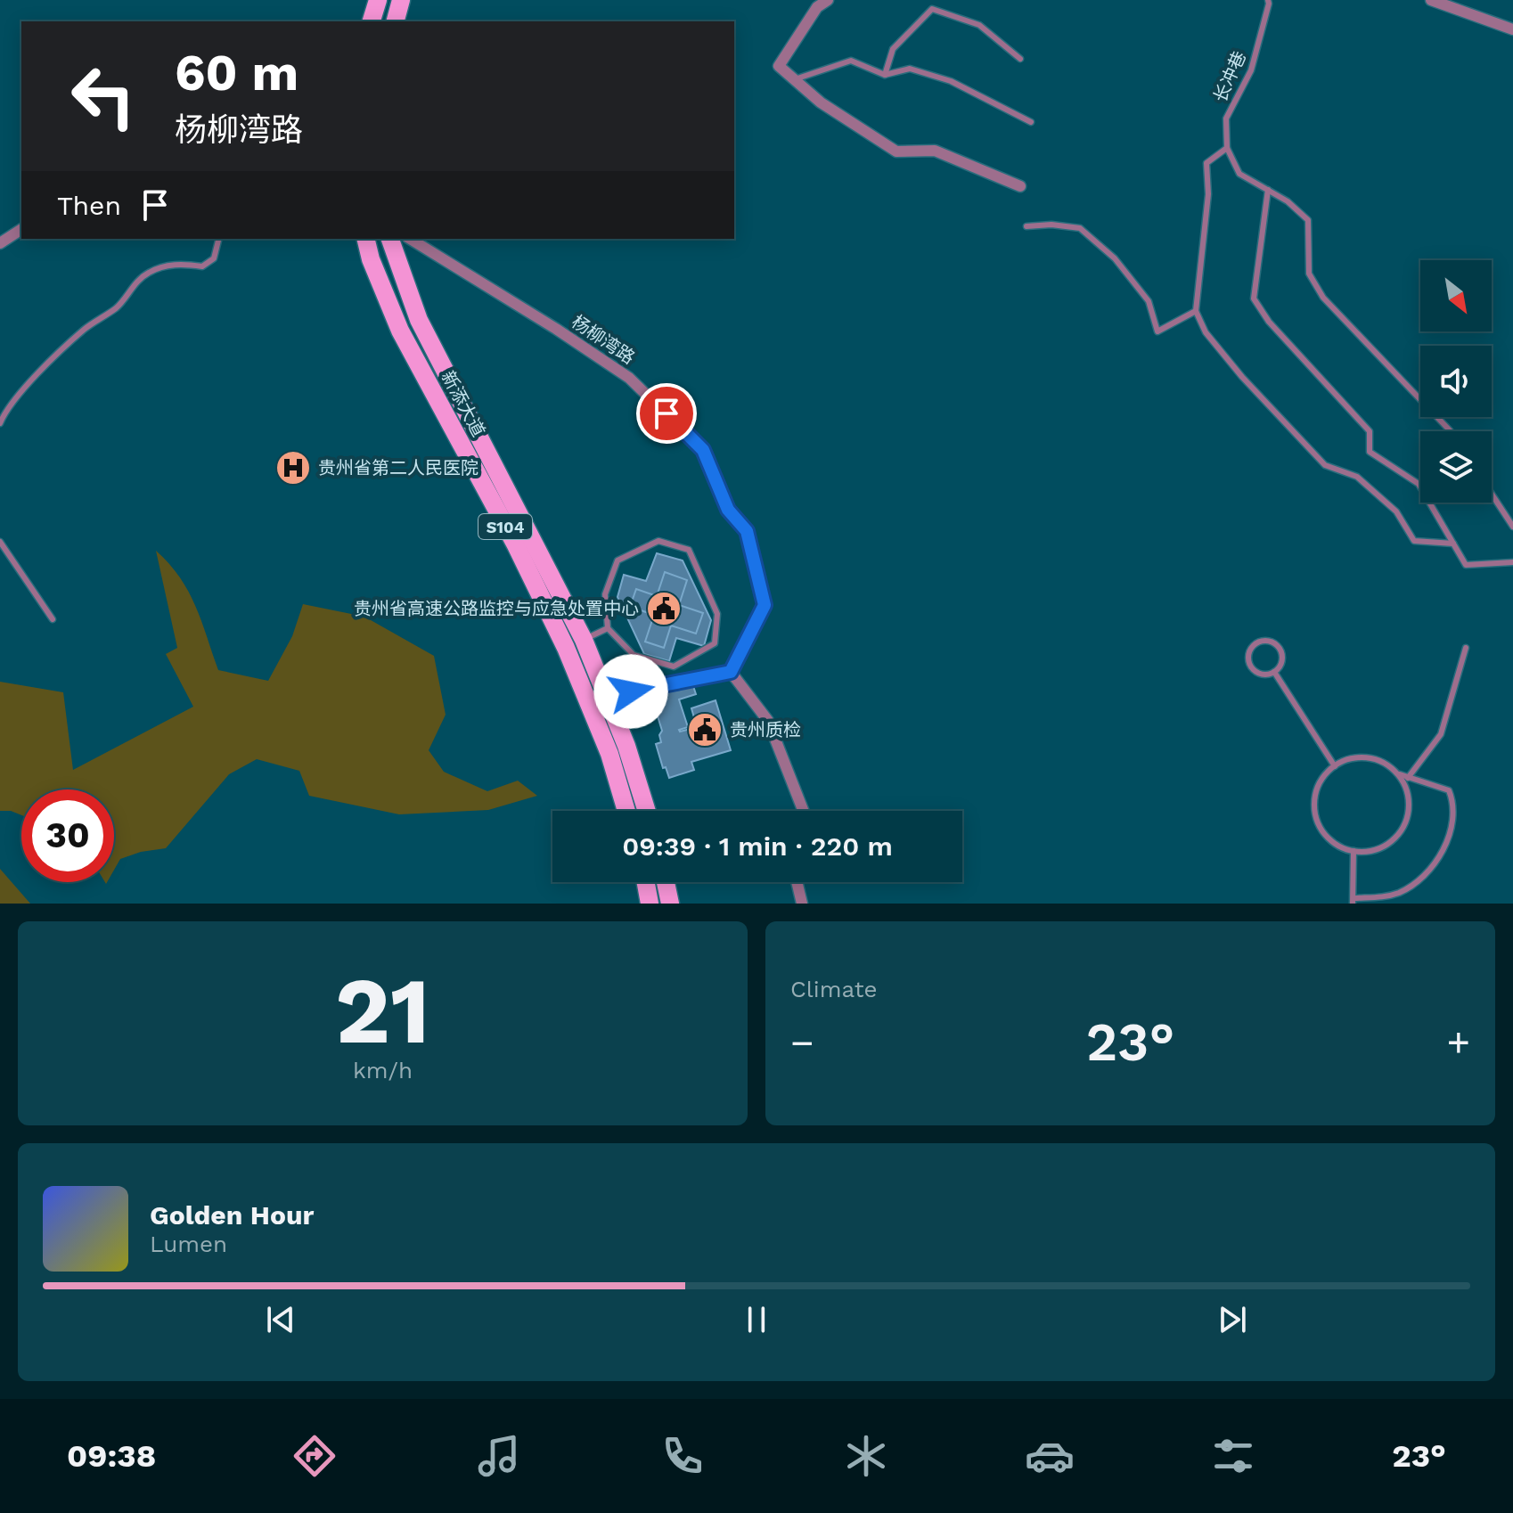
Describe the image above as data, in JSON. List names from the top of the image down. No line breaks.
{"streets":{"main road":["新添大道","S104"],"street":["杨柳湾路"],"lane":["长冲巷"]},"places":{"hospital":["贵州省第二人民医院"],"public building":["贵州省高速公路监控与应急处置中心","贵州质检"]},"north":"bottom right","page":{"turn":["60 m","杨柳湾路"],"then":"Then","limit":"30","trip":"09:39 · 1 min · 220 m","tile":[["21","km/h"],"Climate"],"heat":["−","23°","+"],"song":["Golden Hour","Lumen"],"tabs":["09:38","23°"]}}
